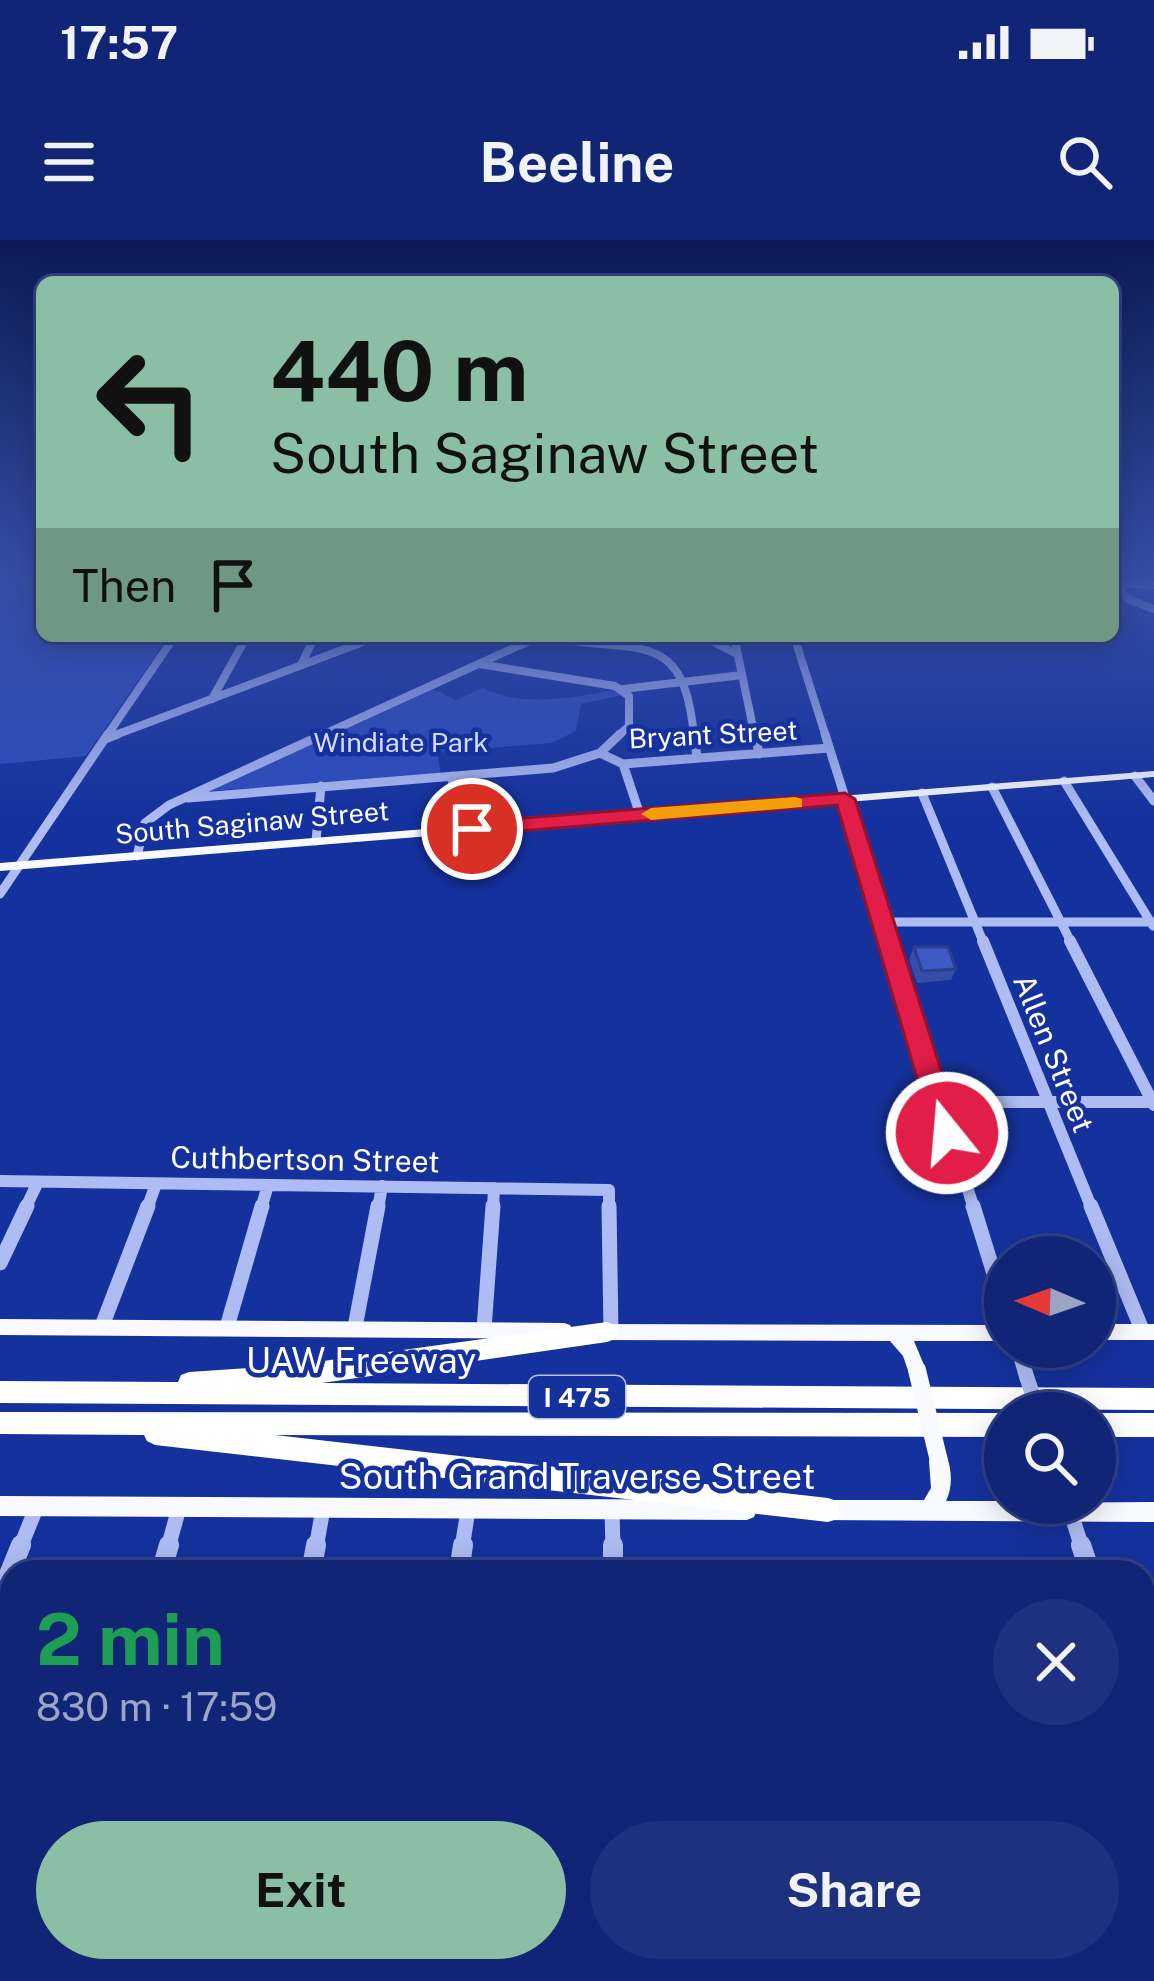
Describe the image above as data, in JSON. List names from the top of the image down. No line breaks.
{"streets":{"highway":["UAW Freeway","I 475"],"main road":["South Saginaw Street","South Grand Traverse Street"],"street":["Bryant Street","Allen Street","Cuthbertson Street"]},"crossings":[["South Saginaw Street","Allen Street"]],"parks":["Windiate Park"],"north":"left","page":{"status":"17:57","header":"Beeline","turn":["440 m","South Saginaw Street"],"then":"Then","heading":["2 min","830 m · 17:59"],"buttons":["Exit","Share"]}}
